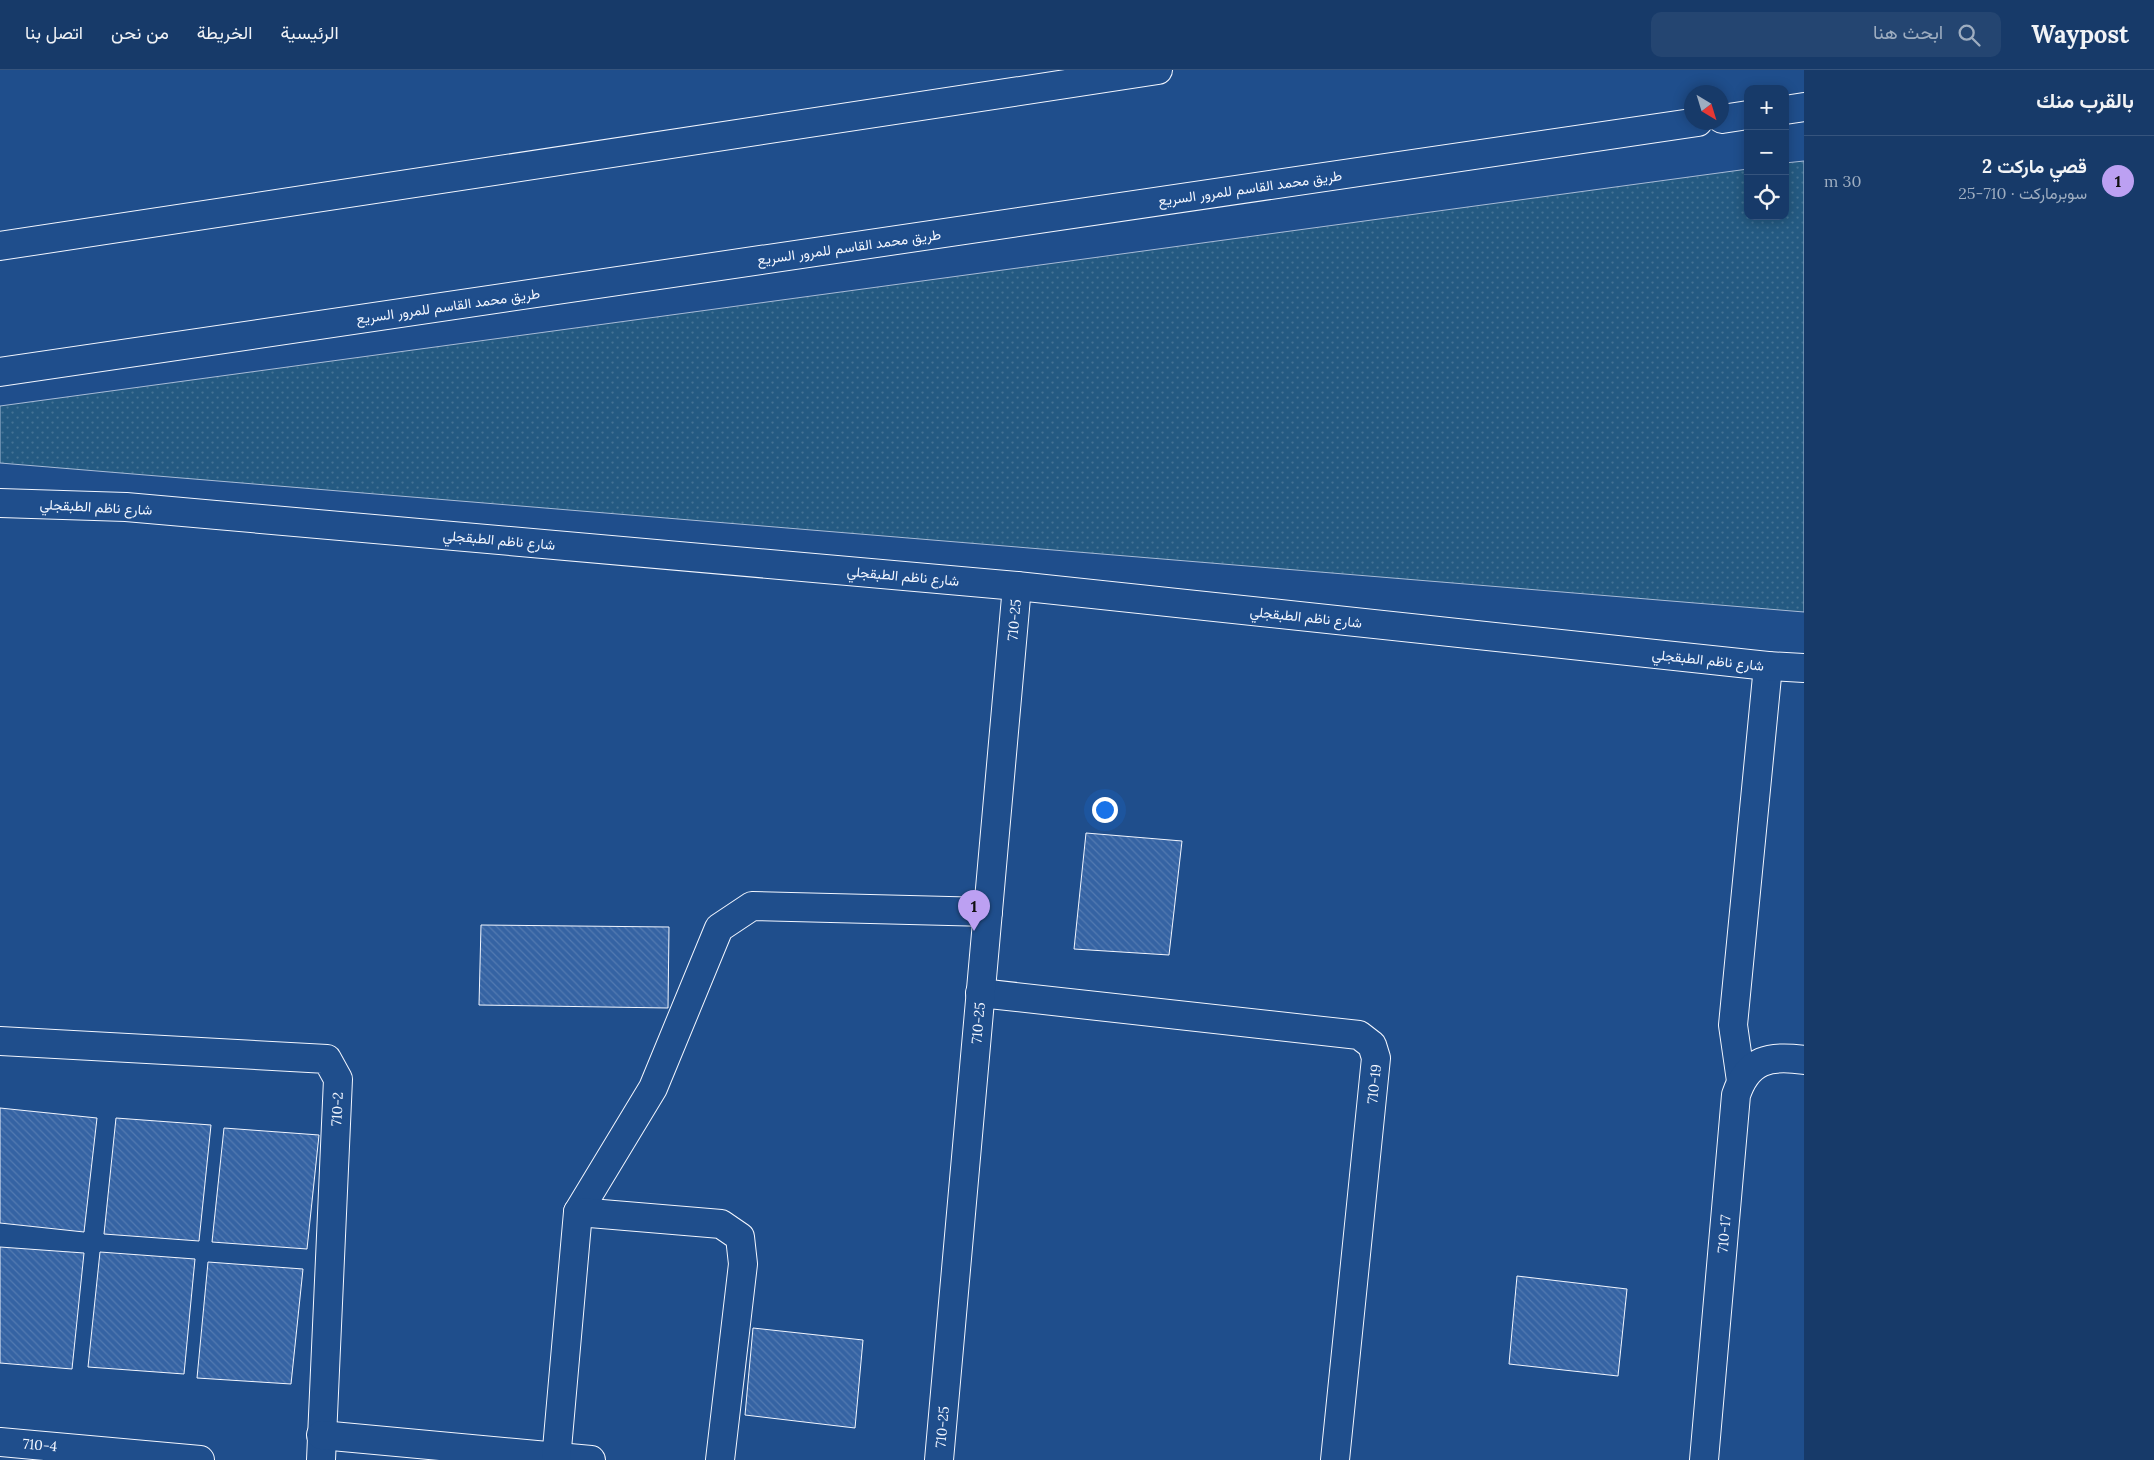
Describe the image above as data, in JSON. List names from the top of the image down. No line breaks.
{"streets":{"main road":["طريق محمد القاسم للمرور السريع","شارع ناظم الطبقجلي","710-25","710-19","710-2","710-17","710-4"]},"crossings":[["شارع ناظم الطبقجلي","710-25"],["710-25","710-19"]],"north":"bottom right","page":{"header":"Waypost","search":"ابحث هنا","nav":["الرئيسية","الخريطة","من نحن","اتصل بنا"],"heading":"بالقرب منك","map_buttons":["+","−"],"list":[{"mark":"1","name":"قصي ماركت 2","note":"سوبرماركت · 710-25","value":"30 m"}],"pins":"1"}}
